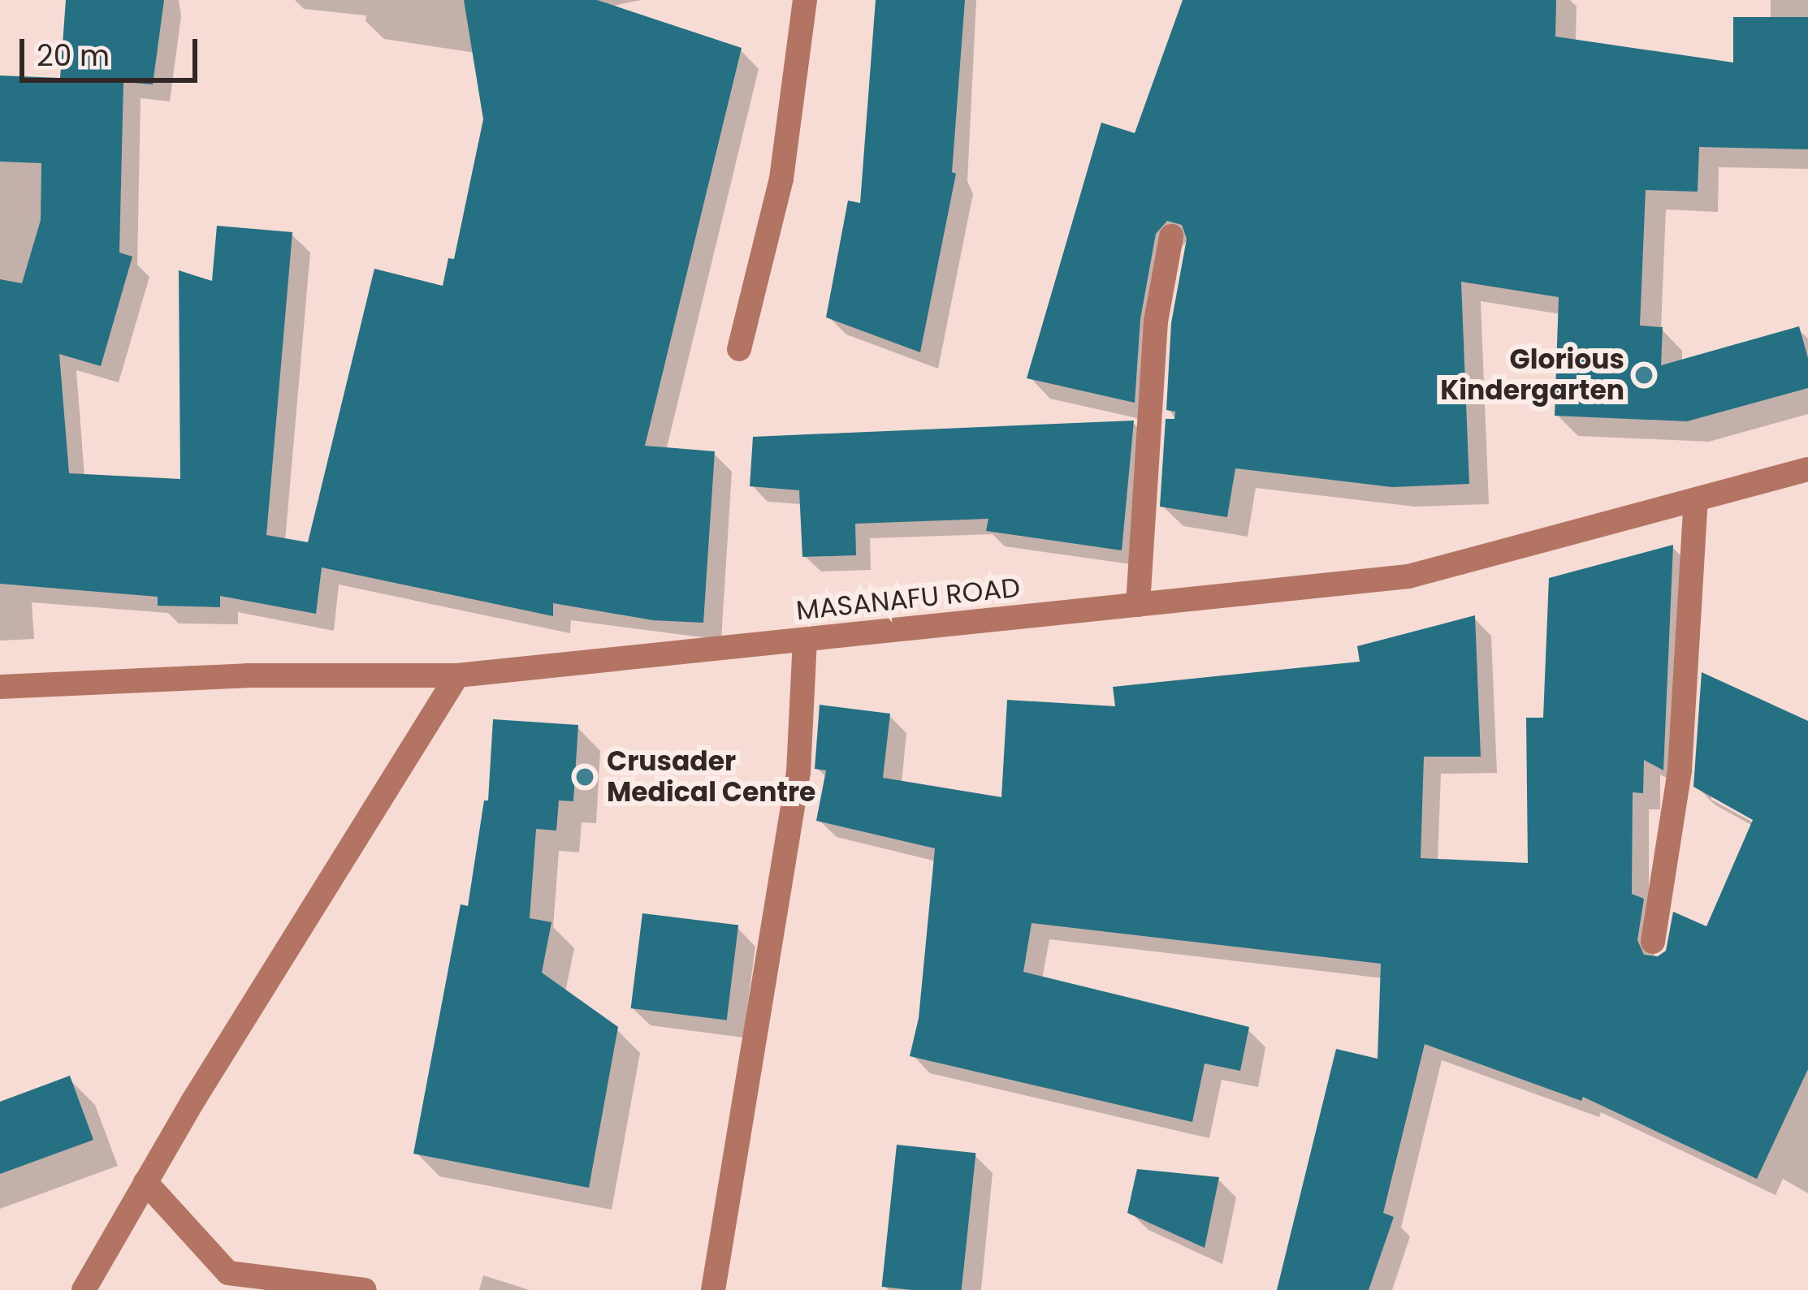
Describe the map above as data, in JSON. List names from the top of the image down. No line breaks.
{"streets":{"street":["MASANAFU ROAD"]},"places":["Glorious Kindergarten","Crusader Medical Centre"],"scale_bar":"20 m"}
